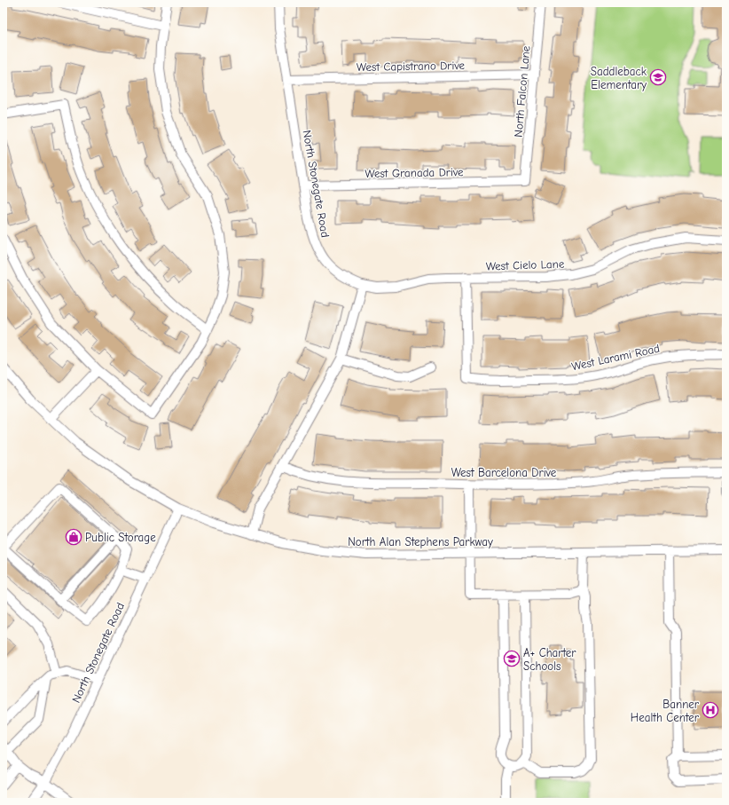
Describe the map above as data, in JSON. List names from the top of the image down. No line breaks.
{"streets":{"street":["West Capistrano Drive","North Falcon Lane","West Granada Drive","North Stonegate Road","West Cielo Lane","West Larami Road","West Barcelona Drive","North Alan Stephens Parkway"]},"crossings":[["West Capistrano Drive","North Falcon Lane"],["West Capistrano Drive","North Stonegate Road"],["North Falcon Lane","West Granada Drive"],["West Granada Drive","North Stonegate Road"],["North Stonegate Road","West Cielo Lane"],["North Stonegate Road","North Alan Stephens Parkway"],["West Cielo Lane","West Larami Road"]],"places":{"school or university":["Saddleback Elementary","A+ Charter Schools"],"shop":["Public Storage"],"hospital":["Banner Health Center"]}}
